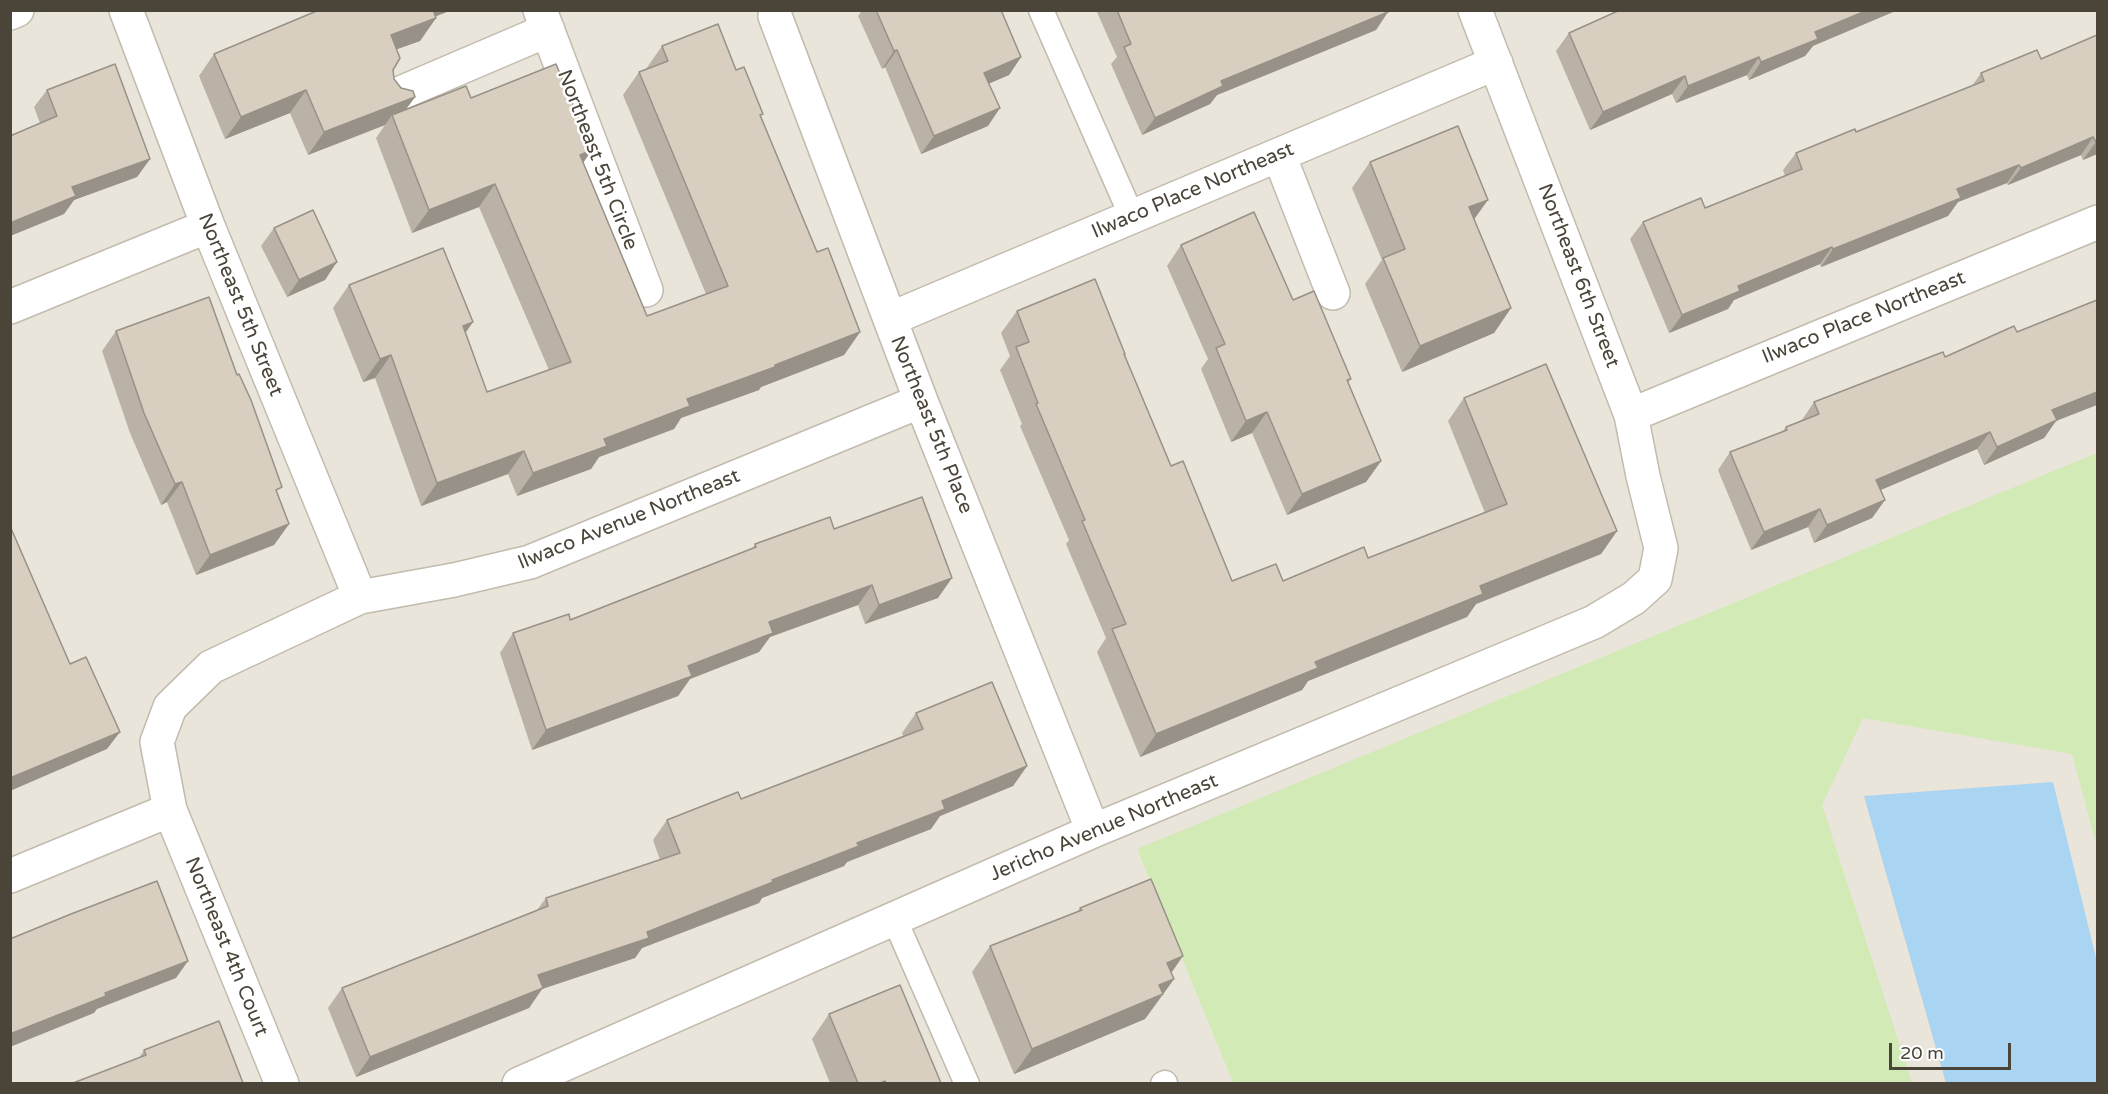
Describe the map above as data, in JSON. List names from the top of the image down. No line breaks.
{"streets":{"street":["Northeast 5th Circle","Ilwaco Place Northeast","Northeast 6th Street","Northeast 5th Street","Northeast 5th Place","Ilwaco Avenue Northeast","Jericho Avenue Northeast","Northeast 4th Court"]},"crossings":[["Ilwaco Place Northeast","Northeast 6th Street"],["Ilwaco Place Northeast","Northeast 5th Place"],["Northeast 6th Street","Jericho Avenue Northeast"],["Northeast 5th Street","Ilwaco Avenue Northeast"],["Northeast 5th Place","Ilwaco Avenue Northeast"],["Northeast 5th Place","Jericho Avenue Northeast"],["Ilwaco Avenue Northeast","Northeast 4th Court"]],"scale_bar":"20 m"}
